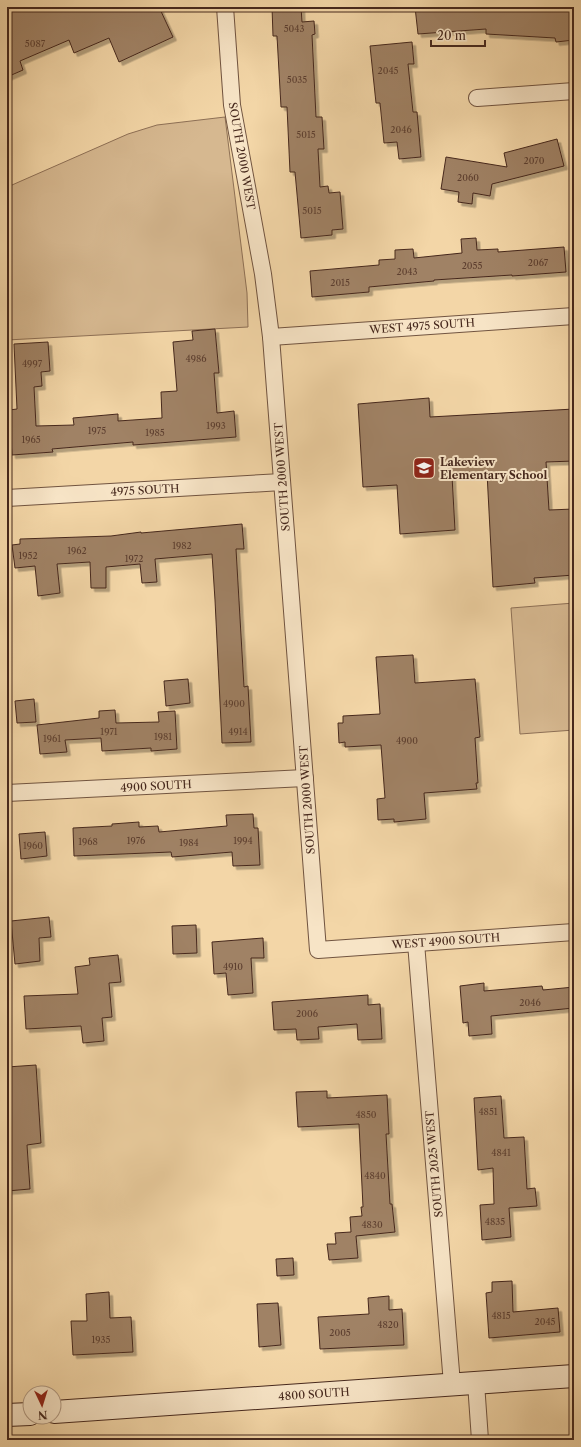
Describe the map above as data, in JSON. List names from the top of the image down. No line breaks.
{"streets":{"main road":["4800 SOUTH"],"street":["SOUTH 2000 WEST","WEST 4975 SOUTH","4975 SOUTH","4900 SOUTH","WEST 4900 SOUTH","SOUTH 2025 WEST"]},"crossings":[["SOUTH 2000 WEST","WEST 4975 SOUTH"],["SOUTH 2000 WEST","4975 SOUTH"],["SOUTH 2000 WEST","4900 SOUTH"],["SOUTH 2000 WEST","WEST 4900 SOUTH"],["WEST 4900 SOUTH","SOUTH 2025 WEST"],["SOUTH 2025 WEST","4800 SOUTH"]],"places":{"school or university":["Lakeview Elementary School"]},"house_numbers":["5043","5087","2045","5035","2046","5015","2070","2060","5015","2067","2055","2043","2015","4986","4997","1993","1975","1985","1965","1982","1962","1952","1972","4900","1971","4914","1981","1961","4900","1976","1994","1968","1984","1960","4910","2046","2006","4851","4850","4841","4840","4835","4830","4815","2045","4820","2005","1935"],"scale_bar":"20 m","north":"bottom"}
